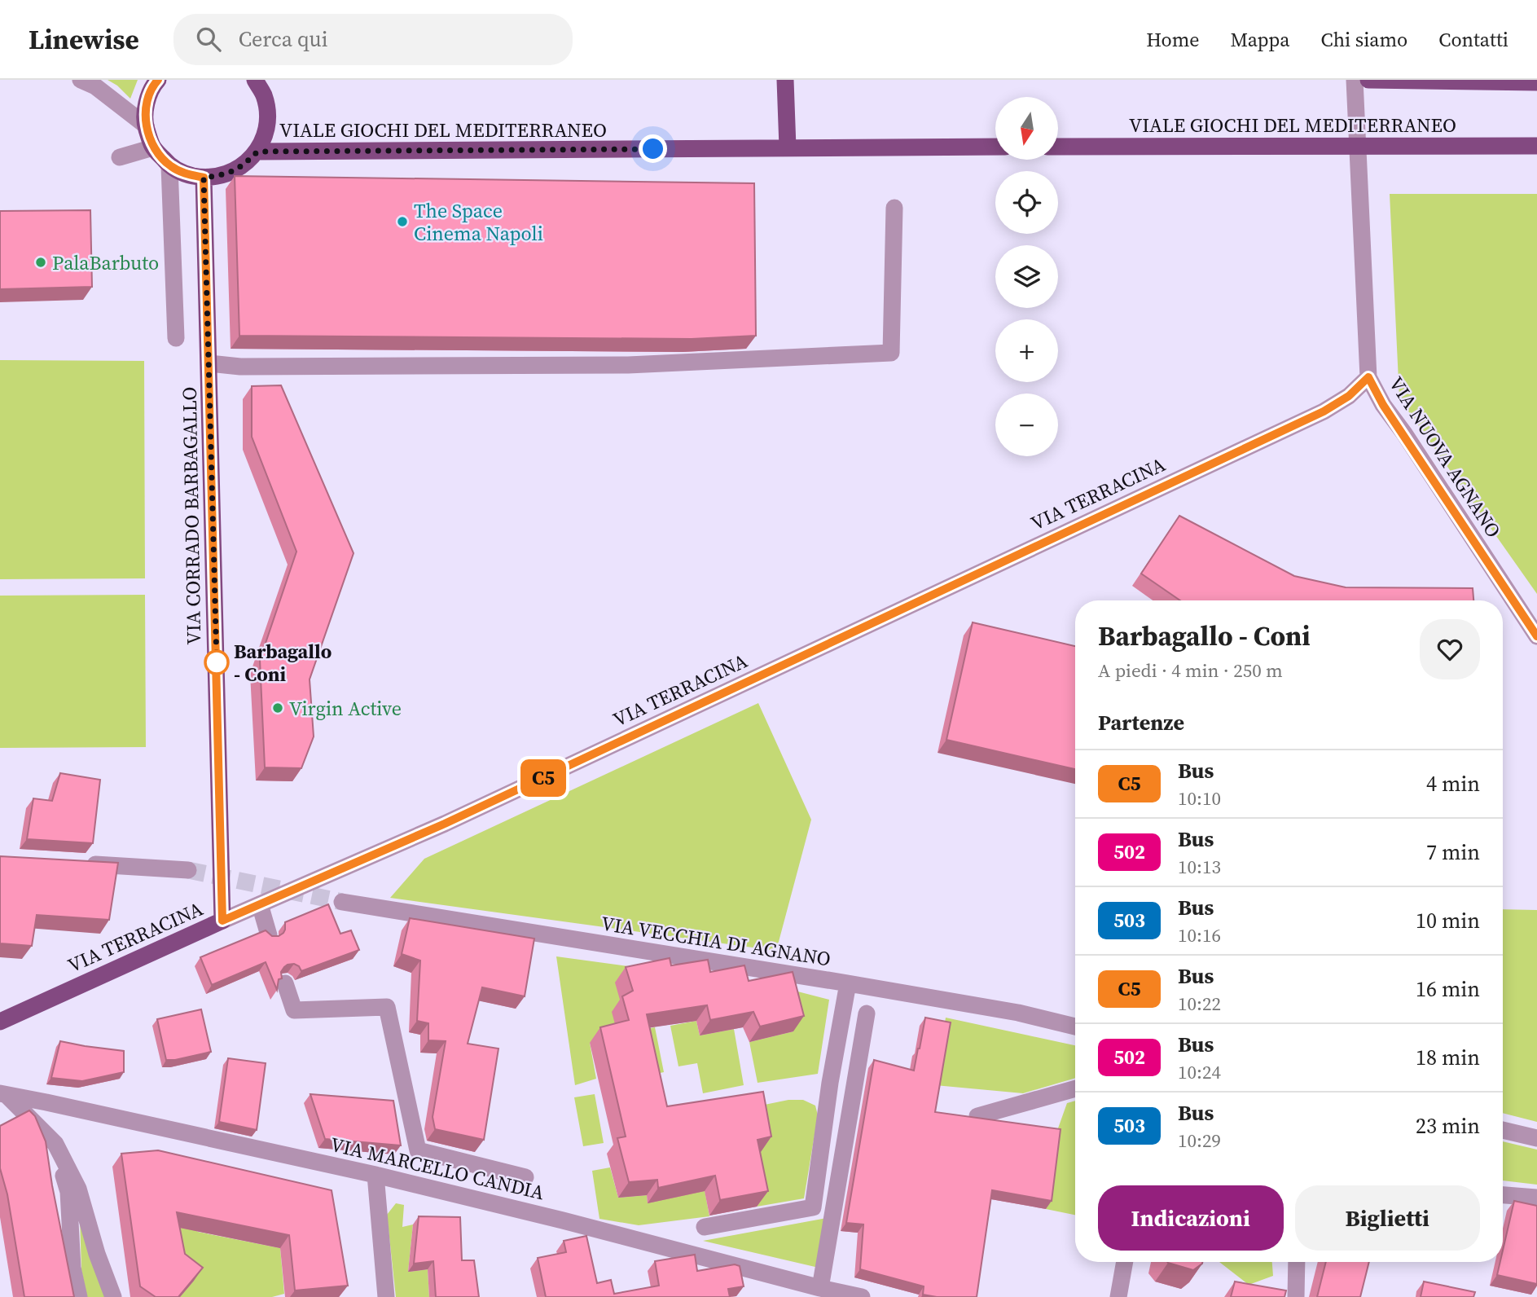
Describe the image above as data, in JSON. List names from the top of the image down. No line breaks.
{"streets":{"main road":["VIALE GIOCHI DEL MEDITERRANEO","VIA TERRACINA","VIA CORRADO BARBAGALLO"],"street":["VIA NUOVA AGNANO","VIA VECCHIA DI AGNANO","VIA MARCELLO CANDIA"]},"crossings":[["VIALE GIOCHI DEL MEDITERRANEO","VIA NUOVA AGNANO"],["VIA NUOVA AGNANO","VIA TERRACINA"],["VIA TERRACINA","VIA CORRADO BARBAGALLO"]],"places":["The Space Cinema Napoli","PalaBarbuto","Barbagallo - Coni","Virgin Active"],"lines":["bus line C5"],"north":"bottom","page":{"header":"Linewise","search":"Cerca qui","nav":["Home","Mappa","Chi siamo","Contatti"],"on_map":"C5","map_buttons":["+","−"],"heading":[["Barbagallo - Coni","A piedi · 4 min · 250 m"],"Partenze"],"list":[{"mark":"C5","name":"Bus","note":"10:10","value":"4 min"},{"mark":"502","name":"Bus","note":"10:13","value":"7 min"},{"mark":"503","name":"Bus","note":"10:16","value":"10 min"},{"mark":"C5","name":"Bus","note":"10:22","value":"16 min"},{"mark":"502","name":"Bus","note":"10:24","value":"18 min"},{"mark":"503","name":"Bus","note":"10:29","value":"23 min"}],"buttons":["Indicazioni","Biglietti"]}}
